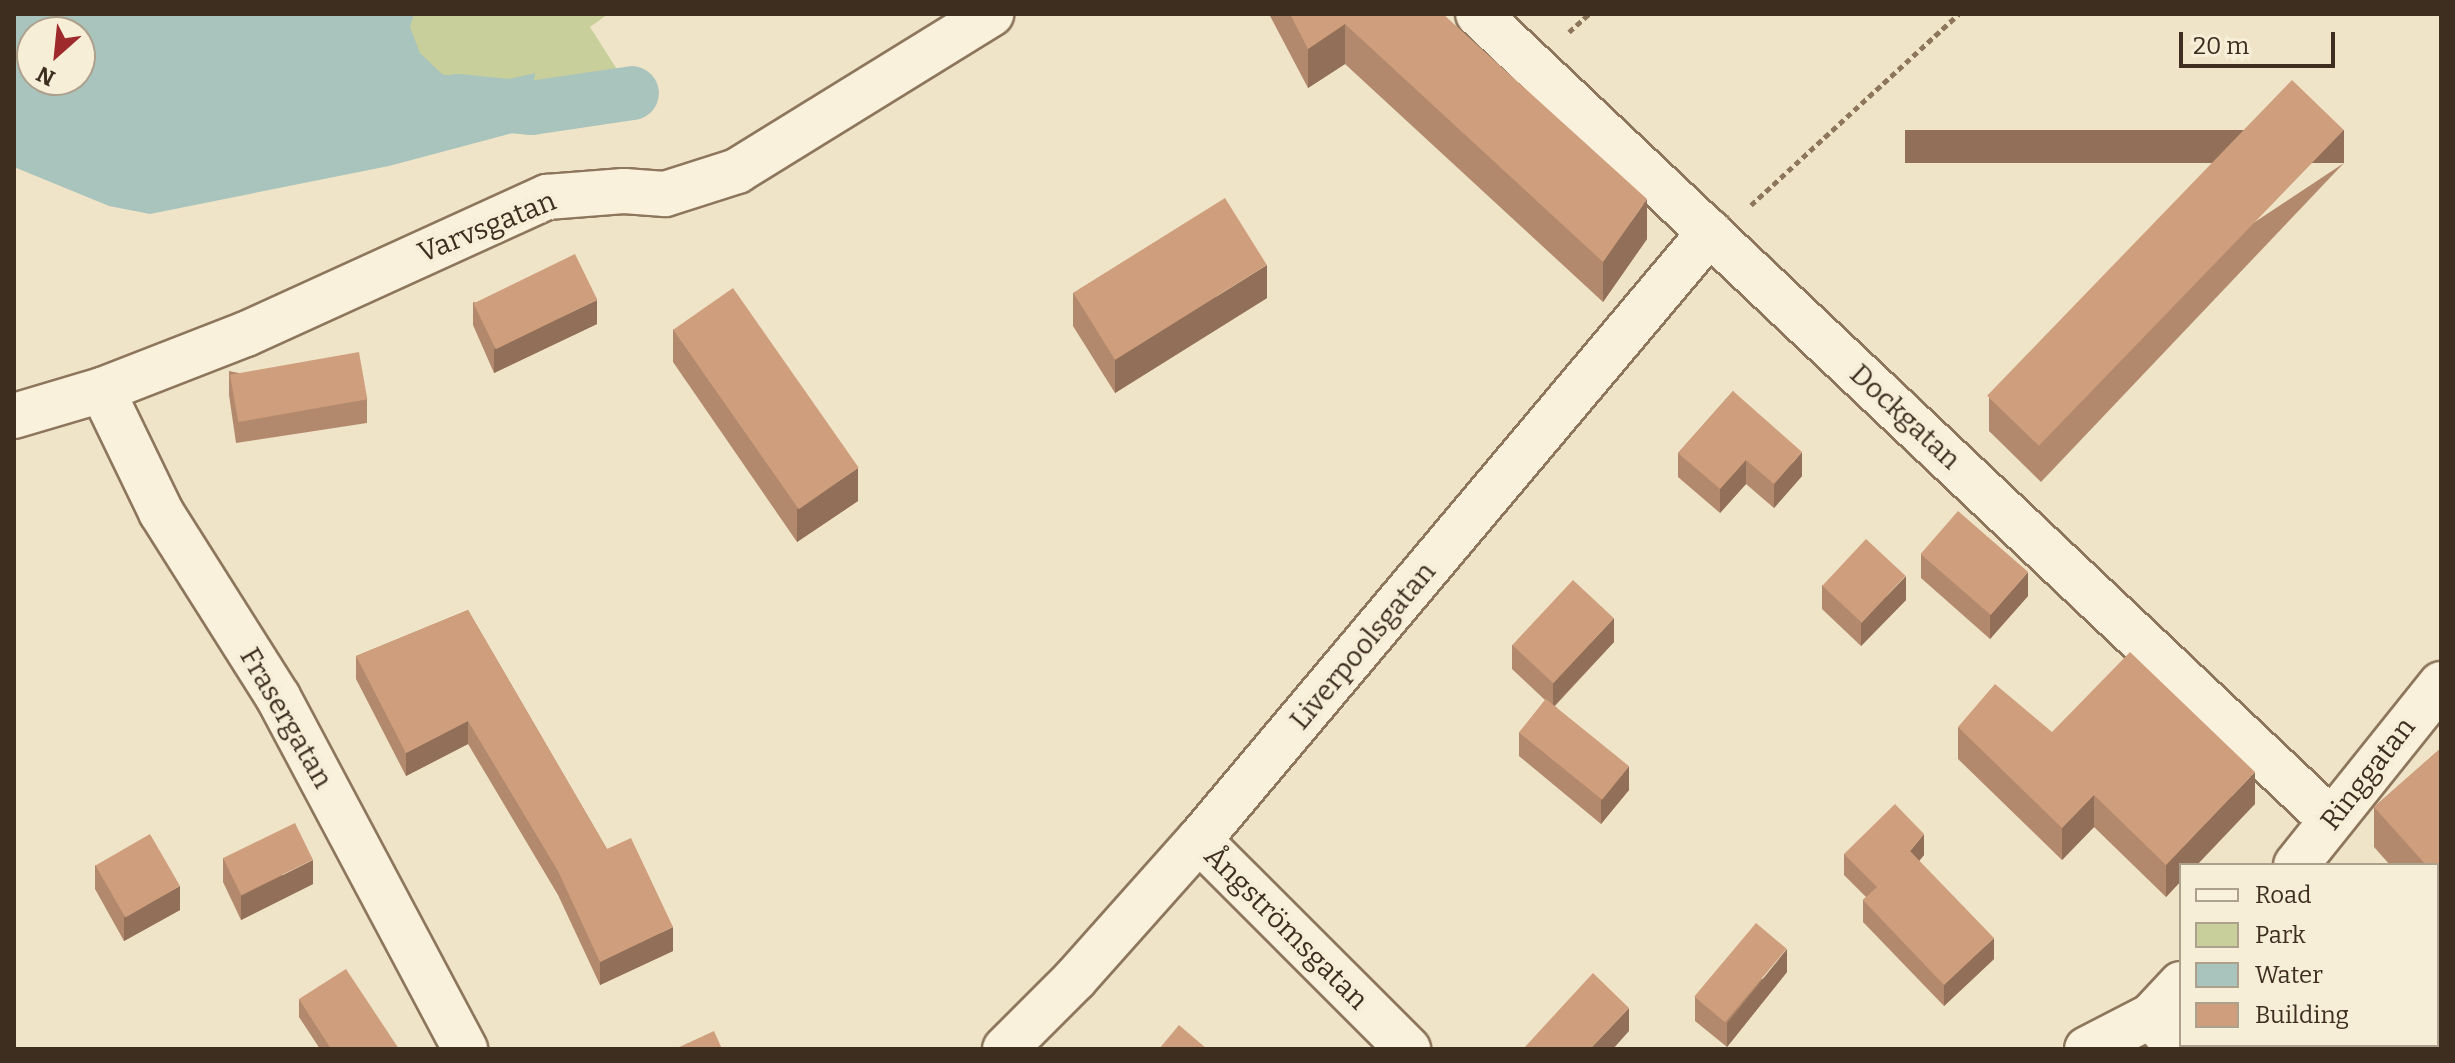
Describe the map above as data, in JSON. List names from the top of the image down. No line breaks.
{"streets":{"street":["Varvsgatan","Dockgatan","Liverpoolsgatan","Frasergatan","Ringgatan","Ångströmsgatan"]},"crossings":[["Varvsgatan","Frasergatan"],["Dockgatan","Liverpoolsgatan"],["Dockgatan","Ringgatan"],["Liverpoolsgatan","Ångströmsgatan"]],"legend":["Road","Park","Water","Building"],"scale_bar":"20 m","north":"bottom left"}
